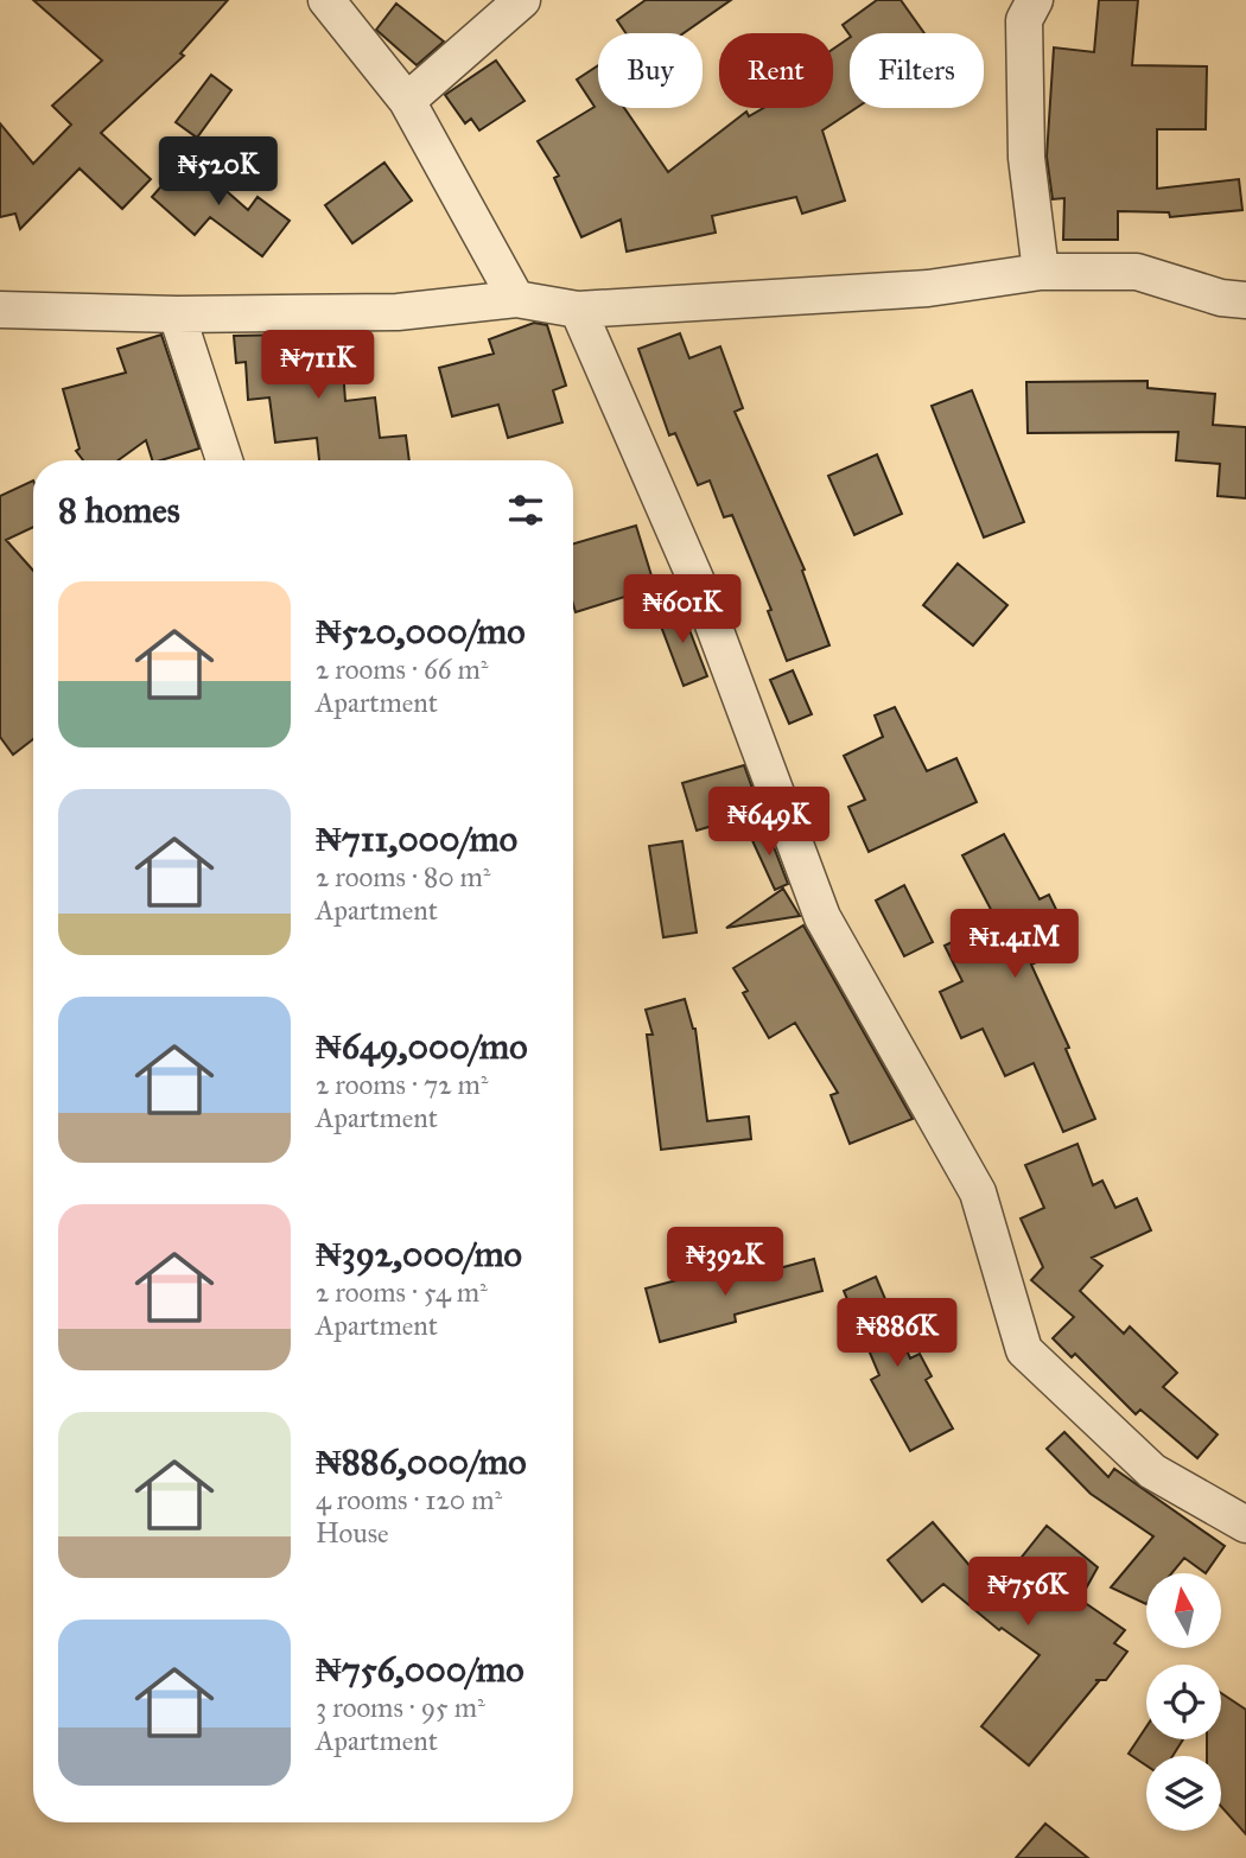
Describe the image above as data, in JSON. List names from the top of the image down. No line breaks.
{"north":"top","page":{"chip":["Buy","Rent","Filters"],"price":["₦520K","₦711K","₦601K","₦649K","₦1.41M","₦392K","₦886K","₦756K"],"heading":"8 homes","list":[{"name":"₦520,000/mo","note":"2 rooms · 66 m² · Apartment"},{"name":"₦711,000/mo","note":"2 rooms · 80 m² · Apartment"},{"name":"₦649,000/mo","note":"2 rooms · 72 m² · Apartment"},{"name":"₦392,000/mo","note":"2 rooms · 54 m² · Apartment"},{"name":"₦886,000/mo","note":"4 rooms · 120 m² · House"},{"name":"₦756,000/mo","note":"3 rooms · 95 m² · Apartment"}]}}
